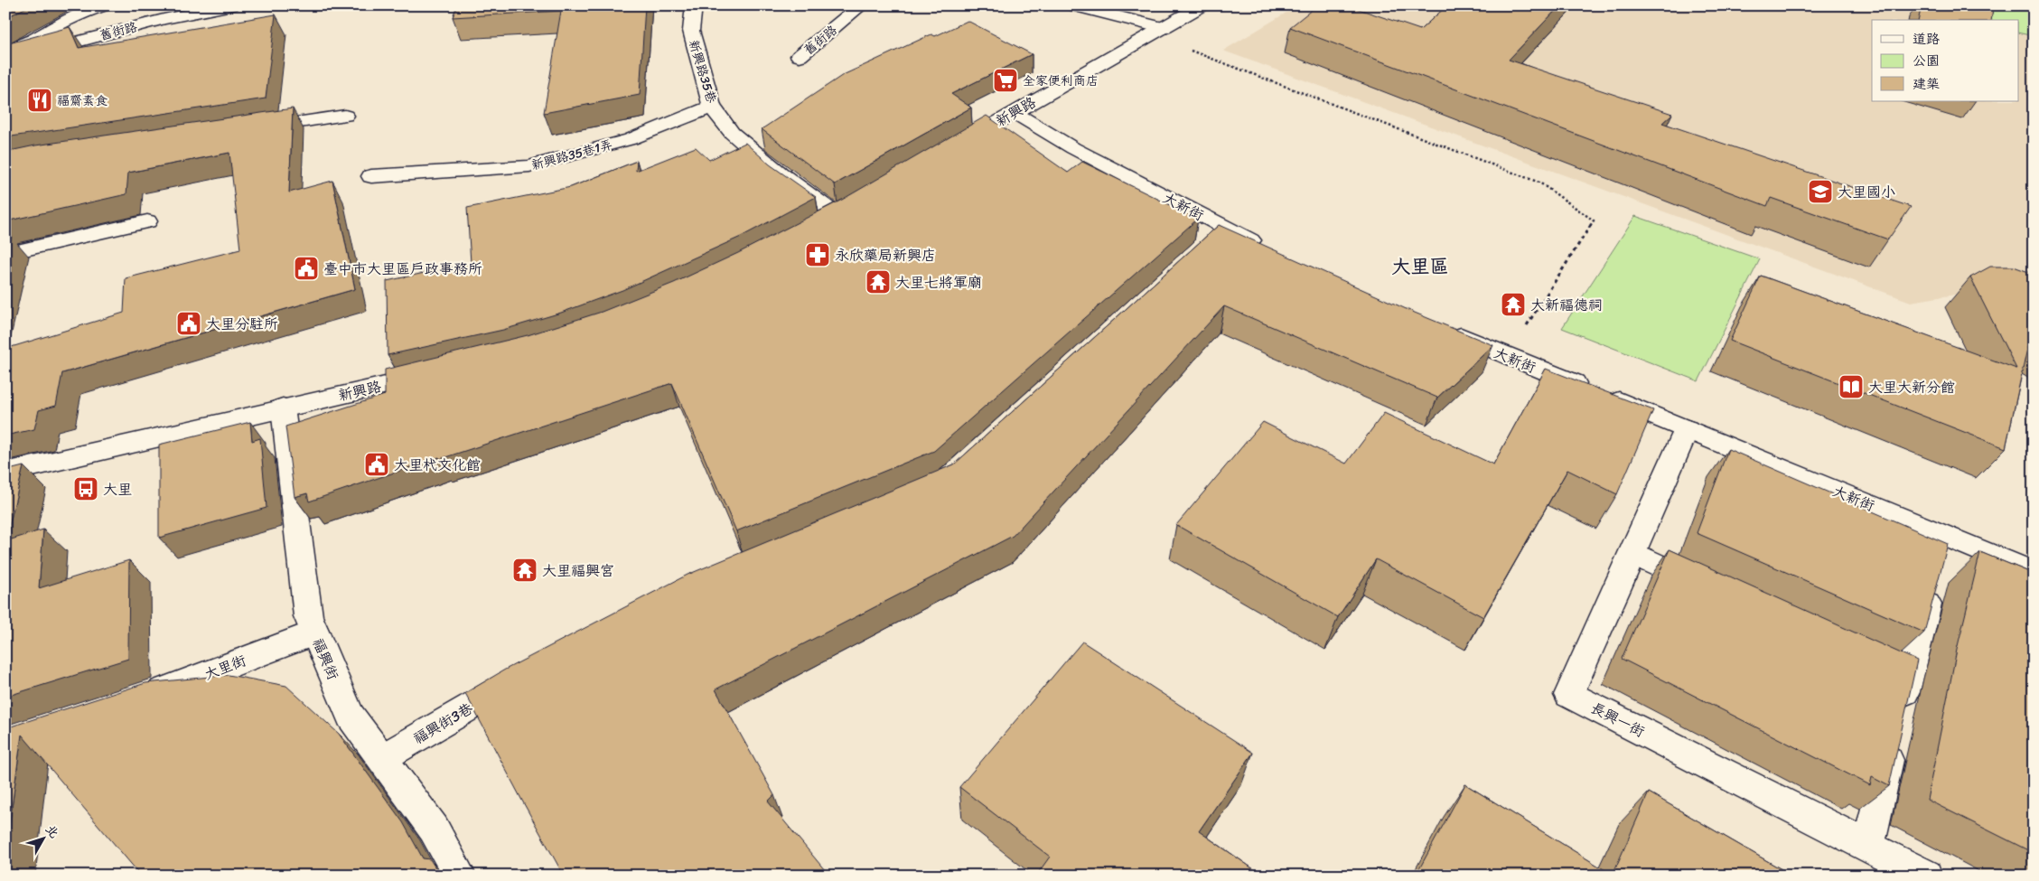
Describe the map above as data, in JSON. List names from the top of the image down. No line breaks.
{"streets":{"street":["舊街路","新興路35巷","新興路","新興路35巷1弄","大新街","福興街","大里街","長興一街","福興街3巷"]},"crossings":[["新興路35巷","新興路35巷1弄"],["新興路","大新街"],["新興路","福興街"],["大新街","長興一街"],["福興街","大里街"],["福興街","福興街3巷"]],"districts":["大里區"],"places":{"supermarket":["全家便利商店"],"restaurant":["福齋素食"],"school or university":["大里國小"],"pharmacy":["永欣藥局新興店"],"public building":["臺中市大里區戶政事務所","大里分駐所","大里杙文化館"],"temple":["大里七將軍廟","大新福德祠","大里福興宮"],"library":["大里大新分館"],"bus stop":["大里"]},"legend":["道路","公園","建築"],"north":"top right"}
